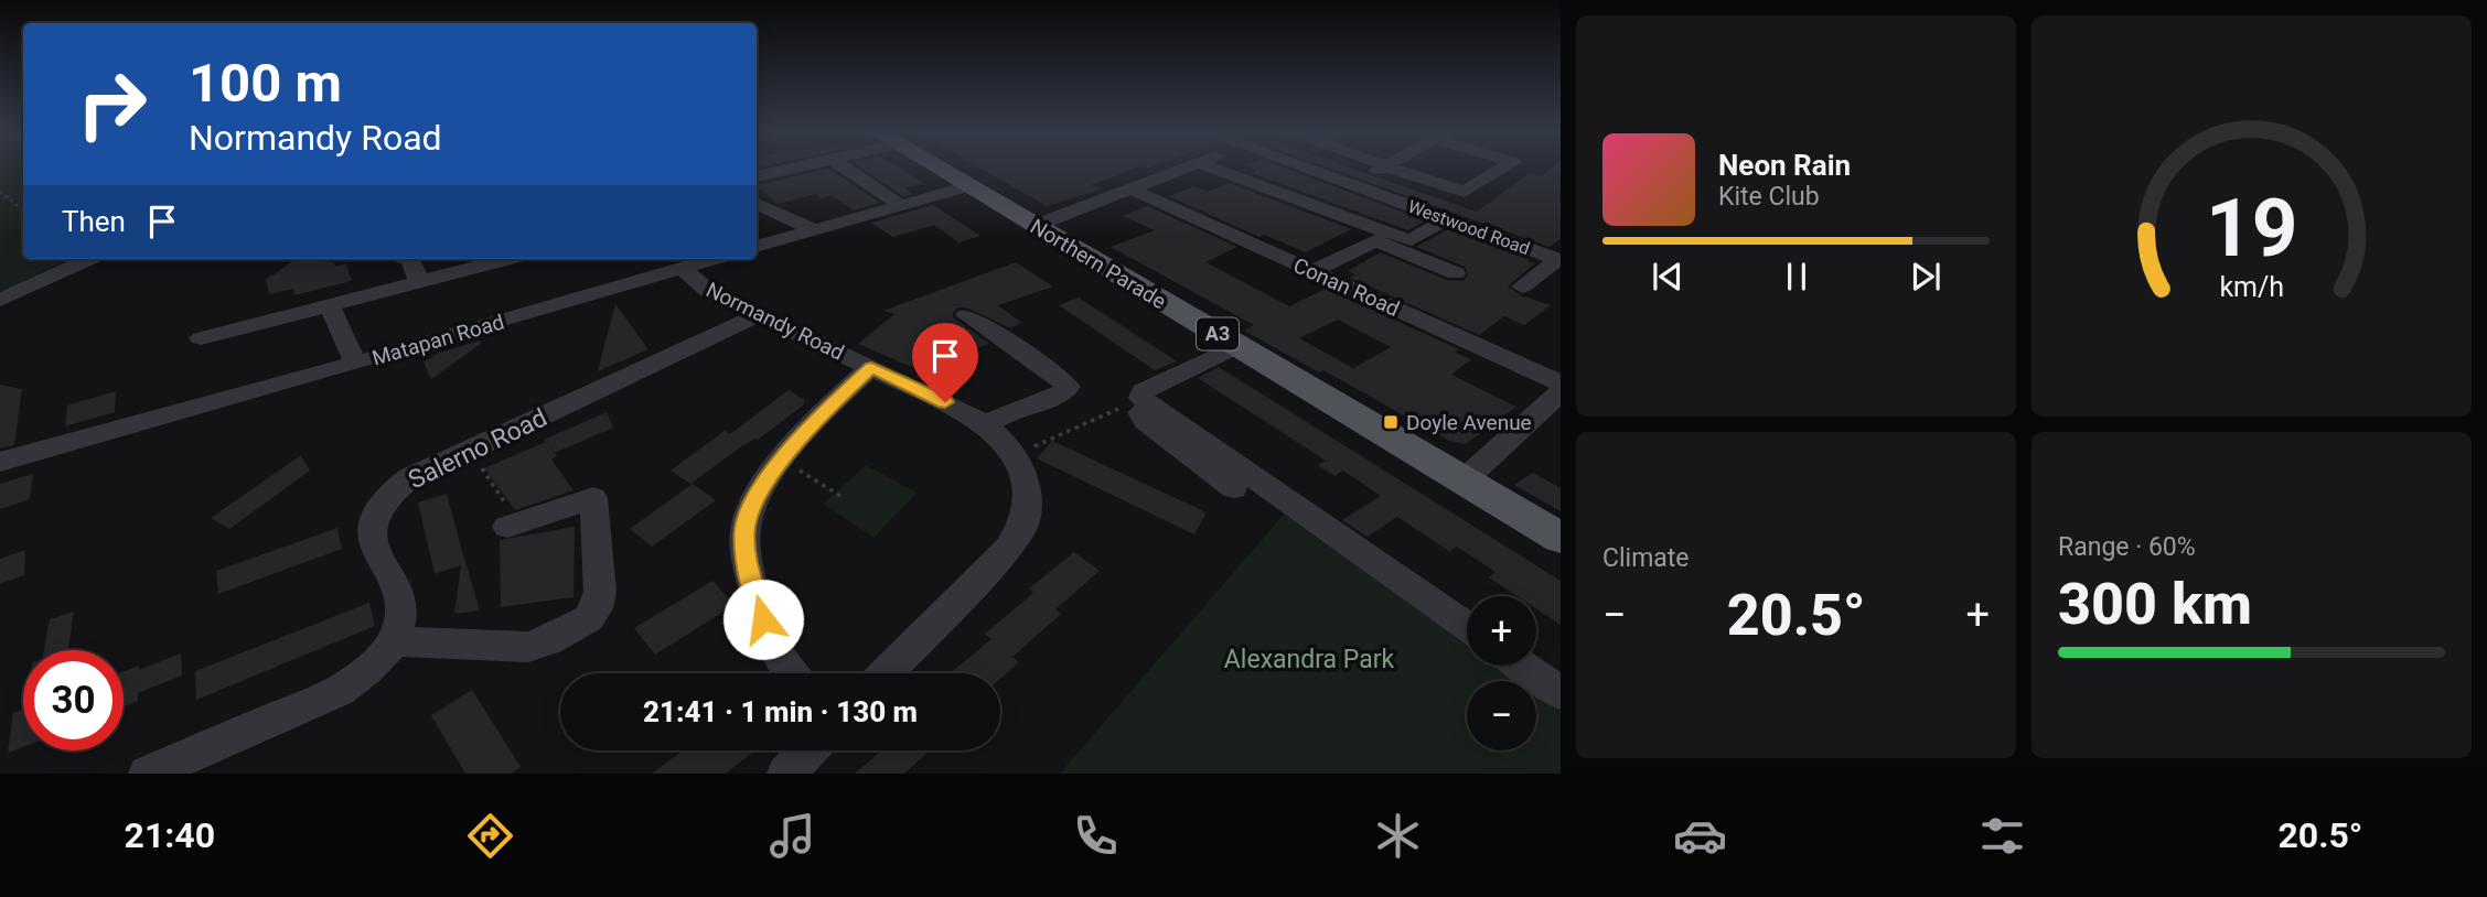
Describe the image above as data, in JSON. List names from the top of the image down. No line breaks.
{"streets":{"main road":["Northern Parade","A3"],"street":["Westwood Road","Conan Road","Normandy Road","Matapan Road","Salerno Road"]},"crossings":[["Normandy Road","Matapan Road"],["Normandy Road","Salerno Road"]],"parks":["Alexandra Park"],"places":{"transit":["Doyle Avenue"]},"page":{"turn":["100 m","Normandy Road"],"song":["Neon Rain","Kite Club"],"then":"Then","tile":["Climate",["Range · 60%","300 km"]],"heat":["−","20.5°","+"],"map_buttons":["+","−"],"limit":"30","trip":"21:41 · 1 min · 130 m","tabs":["21:40","20.5°"],"gauge":["19","km/h"]}}
